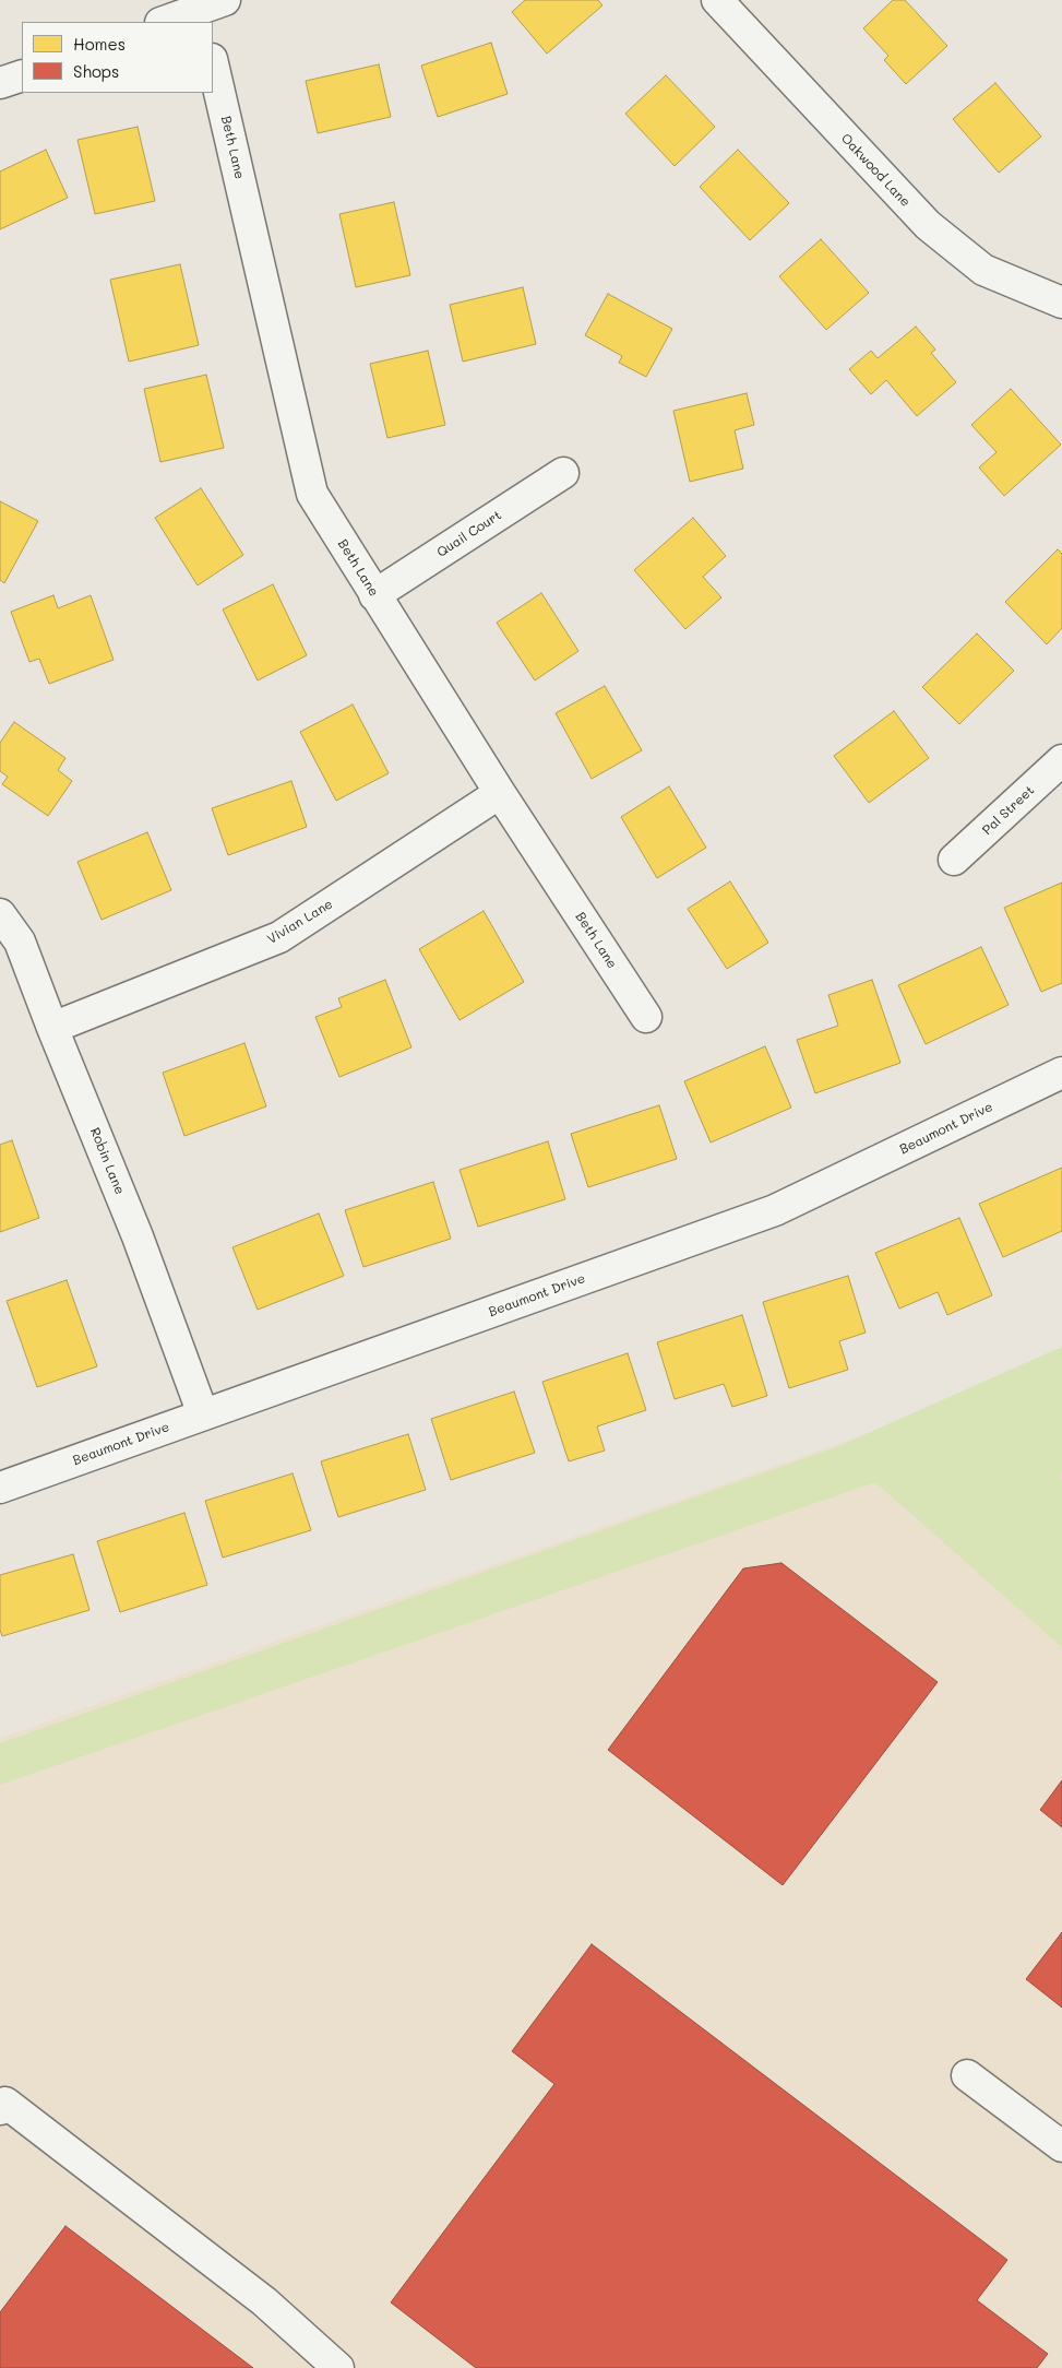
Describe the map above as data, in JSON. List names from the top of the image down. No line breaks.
{"streets":{"street":["Beth Lane","Oakwood Lane","Quail Court","Pal Street","Vivian Lane","Beaumont Drive","Robin Lane"]},"crossings":[["Beth Lane","Quail Court"],["Beth Lane","Vivian Lane"],["Vivian Lane","Robin Lane"],["Beaumont Drive","Robin Lane"]],"legend":["Homes","Shops"]}
